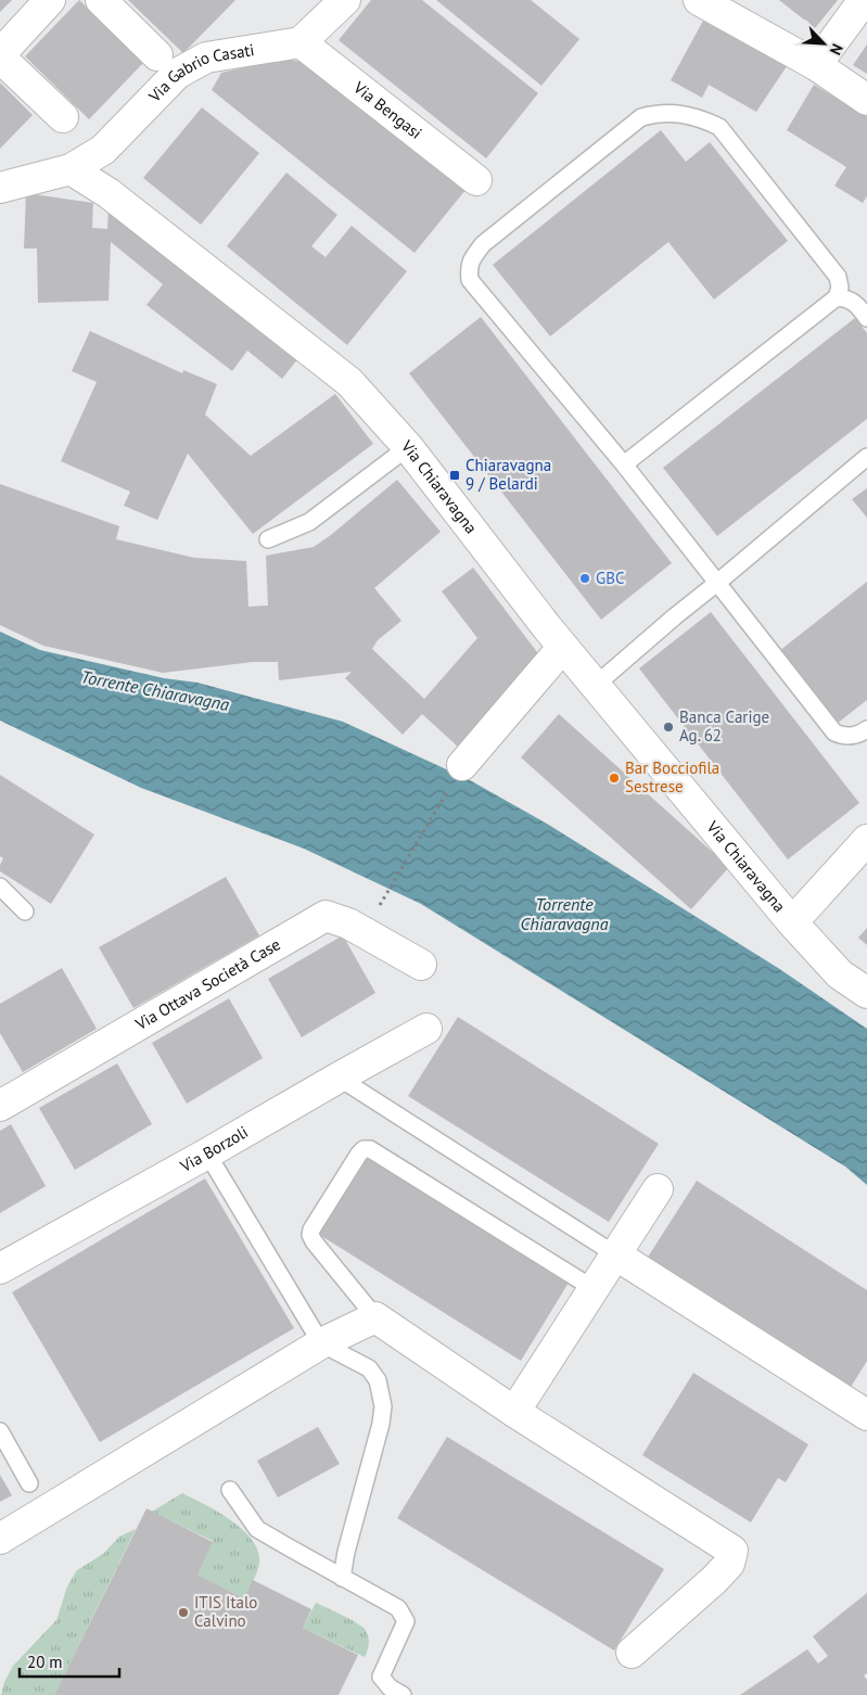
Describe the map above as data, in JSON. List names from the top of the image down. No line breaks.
{"streets":{"street":["Via Gabrio Casati","Via Bengasi","Via Chiaravagna","Via Ottava Società Case","Via Borzoli"]},"crossings":[["Via Gabrio Casati","Via Bengasi"],["Via Gabrio Casati","Via Chiaravagna"]],"water":["Torrente Chiaravagna"],"places":{"transit":["Chiaravagna 9 / Belardi"],"other":["GBC","Banca Carige Ag. 62","Bar Bocciofila Sestrese","ITIS Italo Calvino"]},"scale_bar":"20 m","north":"bottom right"}
